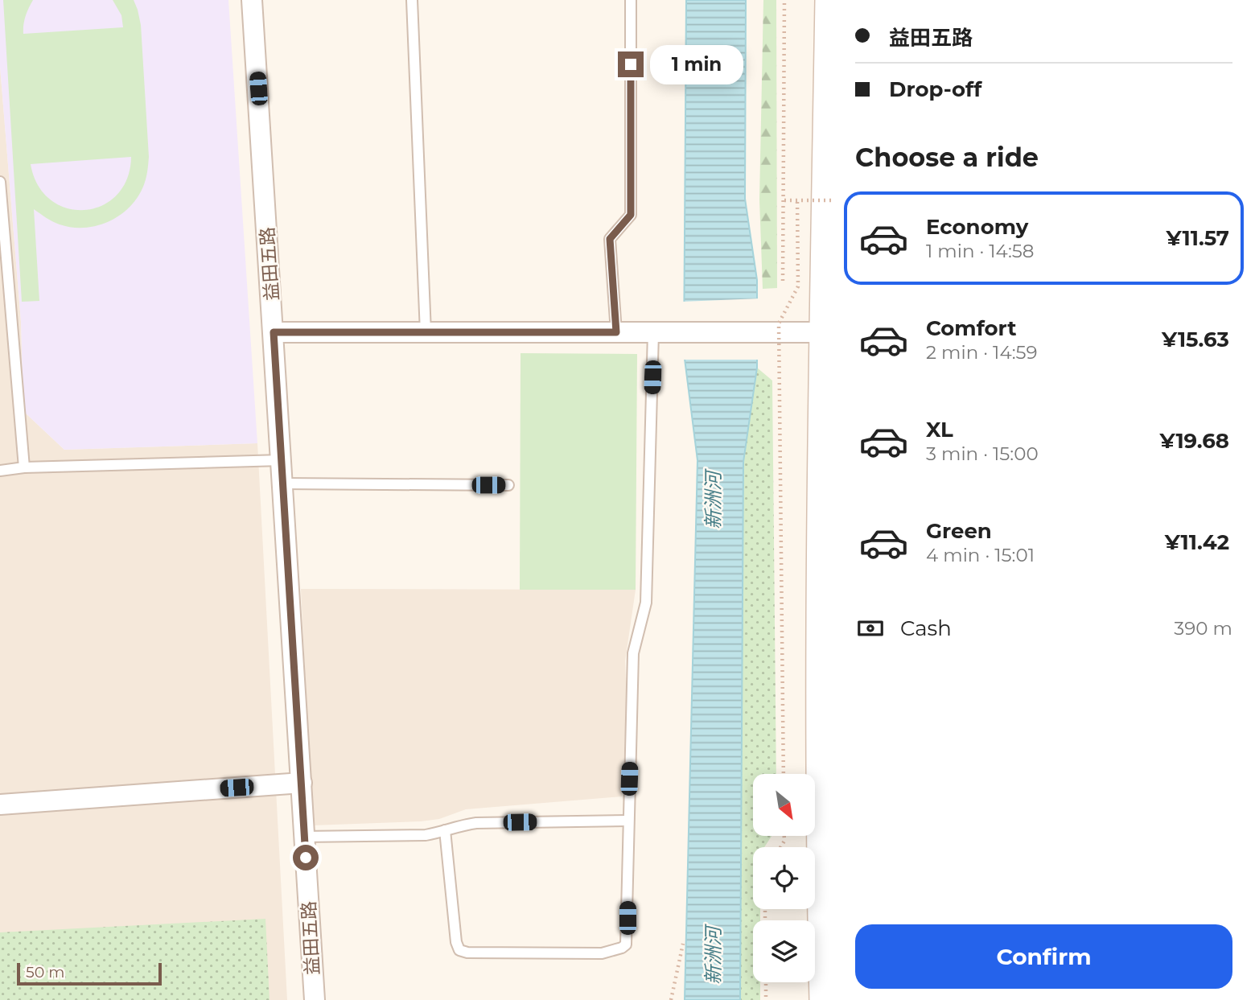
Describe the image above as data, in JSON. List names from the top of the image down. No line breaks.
{"streets":{"street":["益田五路"]},"water":["新洲河"],"scale_bar":"50 m","north":"bottom right","page":{"banner":["益田五路","Drop-off"],"bubble":"1 min","heading":"Choose a ride","list":[{"name":"Economy","note":"1 min · 14:58","value":"¥11.57"},{"name":"Comfort","note":"2 min · 14:59","value":"¥15.63"},{"name":"XL","note":"3 min · 15:00","value":"¥19.68"},{"name":"Green","note":"4 min · 15:01","value":"¥11.42"}],"pay":["Cash","390 m"],"buttons":"Confirm","scale":"50 m"}}
